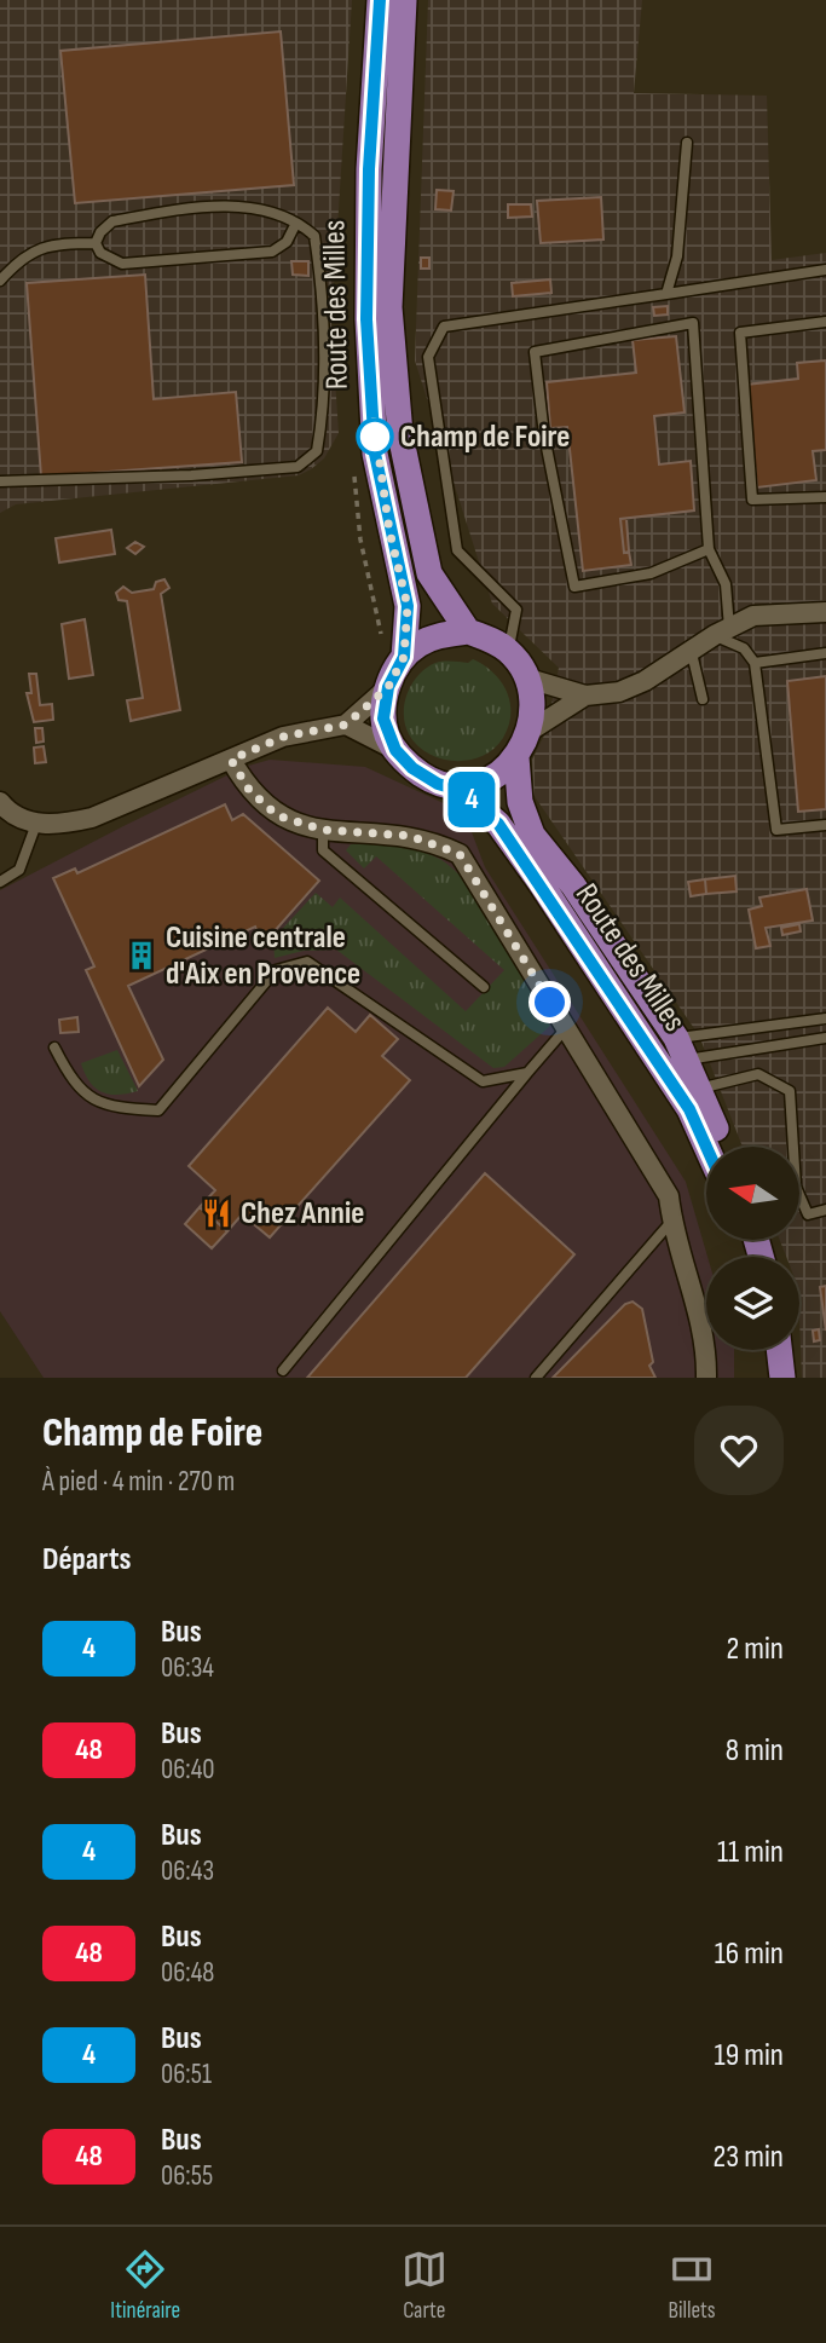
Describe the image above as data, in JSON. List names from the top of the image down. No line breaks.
{"streets":{"main road":["Route des Milles"]},"places":{"other":["Champ de Foire"],"building":["Cuisine centrale d'Aix en Provence"],"restaurant":["Chez Annie"]},"lines":["bus line 4"],"north":"left","page":{"on_map":"4","heading":[["Champ de Foire","À pied · 4 min · 270 m"],"Départs"],"list":[{"mark":"4","name":"Bus","note":"06:34","value":"2 min"},{"mark":"48","name":"Bus","note":"06:40","value":"8 min"},{"mark":"4","name":"Bus","note":"06:43","value":"11 min"},{"mark":"48","name":"Bus","note":"06:48","value":"16 min"},{"mark":"4","name":"Bus","note":"06:51","value":"19 min"},{"mark":"48","name":"Bus","note":"06:55","value":"23 min"}],"tabs":["Itinéraire","Carte","Billets"]}}
